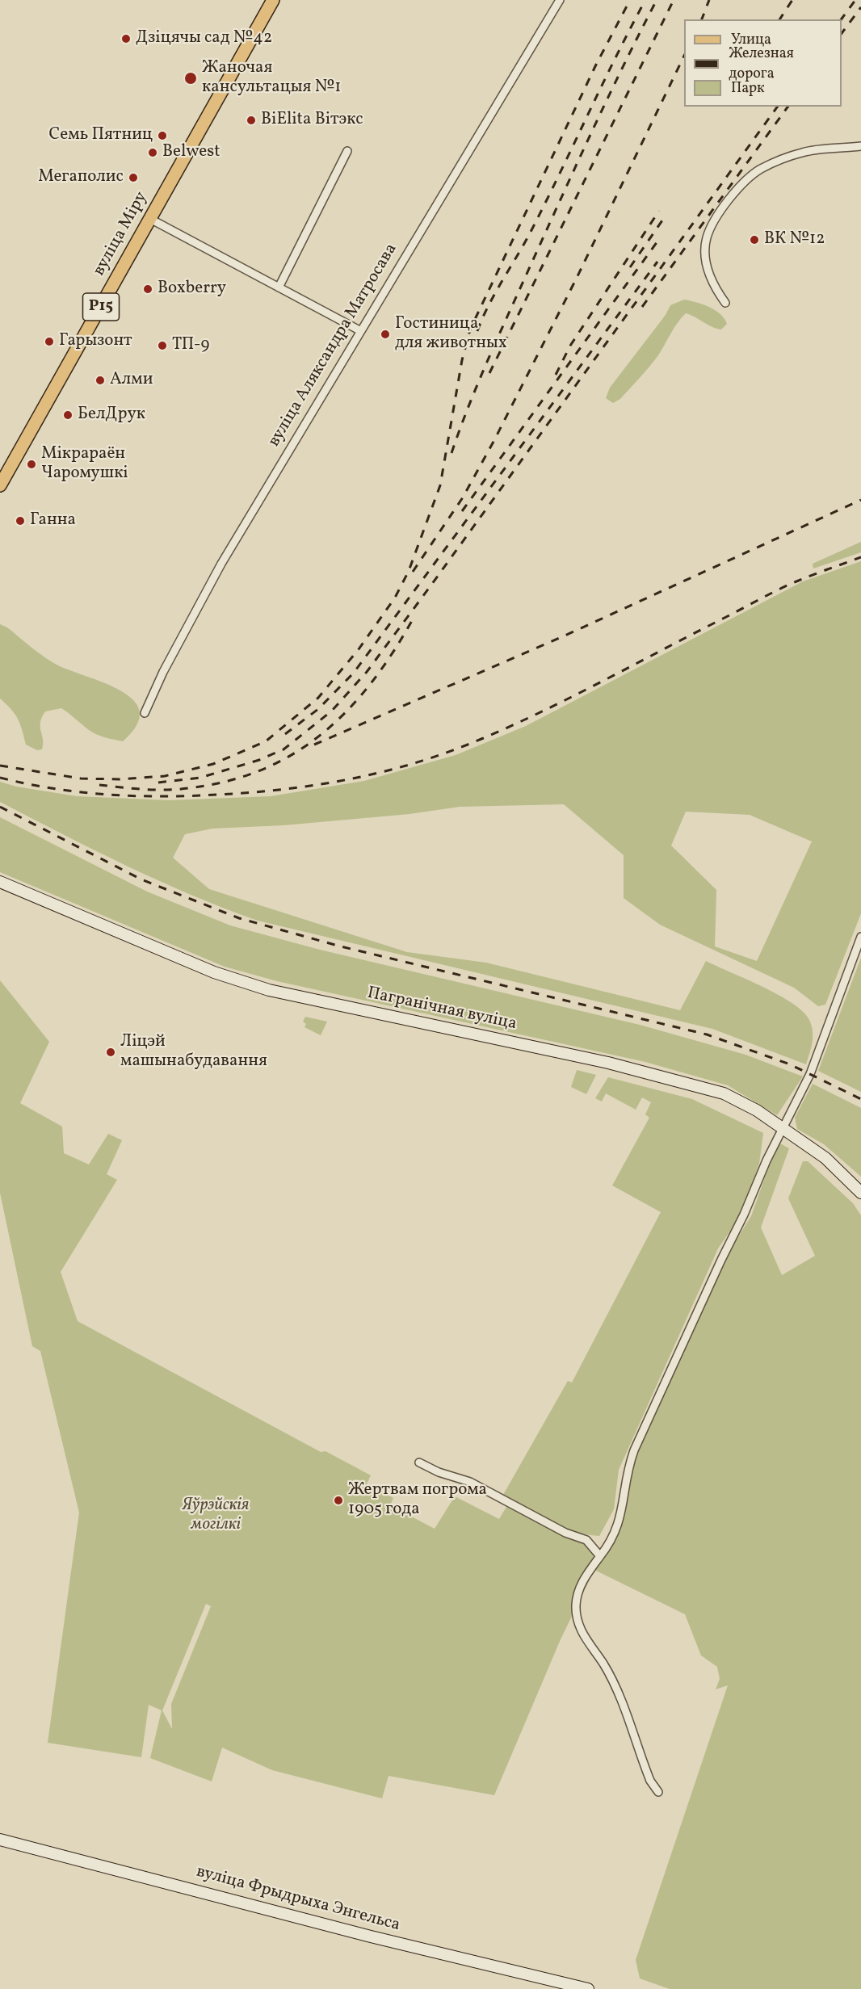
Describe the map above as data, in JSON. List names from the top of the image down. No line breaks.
{"streets":{"main road":["вуліца Міру","Р15"],"street":["вуліца Аляксандра Матросава","Пагранічная вуліца","вуліца Фрыдрыха Энгельса"]},"parks":["Яўрэйскія могілкі"],"places":["Дзіцячы сад №42","Жаночая кансультацыя №1","ВiElita Вітэкс","Семь Пятниц","Belwest","Мегаполис","ВК №12","Boxberry","Гостиница для животных","Гарызонт","ТП-9","Алми","БелДрук","Мікрараён Чаромушкі","Ганна","Ліцэй машынабудавання","Жертвам погрома 1905 года"],"legend":["Улица","Железная дорога","Парк"]}
